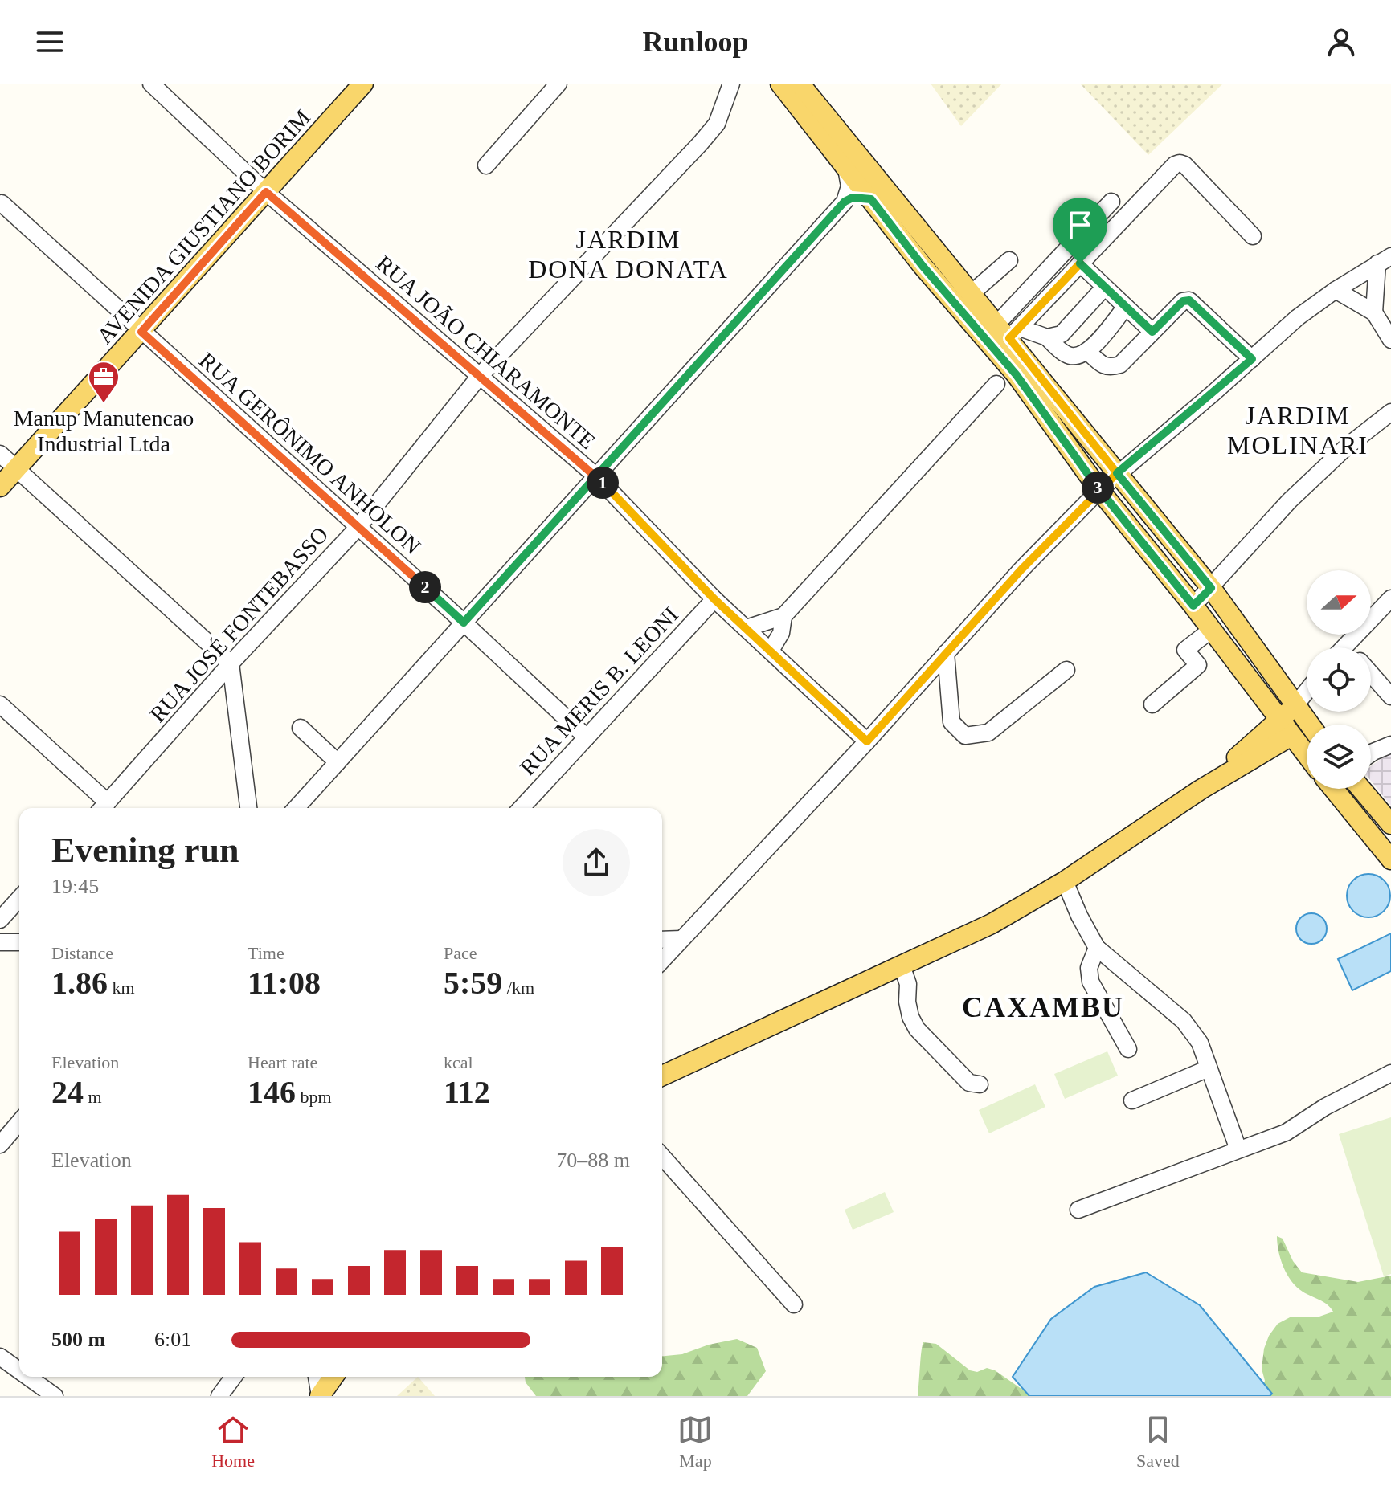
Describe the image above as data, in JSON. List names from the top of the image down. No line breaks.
{"streets":{"main road":["AVENIDA GIUSTIANO BORIM"],"street":["RUA JOÃO CHIARAMONTE","RUA GERÔNIMO ANHOLON","RUA JOSÉ FONTEBASSO","RUA MERIS B. LEONI"]},"crossings":[["AVENIDA GIUSTIANO BORIM","RUA JOÃO CHIARAMONTE"],["AVENIDA GIUSTIANO BORIM","RUA GERÔNIMO ANHOLON"],["RUA JOÃO CHIARAMONTE","RUA JOSÉ FONTEBASSO"],["RUA JOÃO CHIARAMONTE","RUA MERIS B. LEONI"],["RUA GERÔNIMO ANHOLON","RUA JOSÉ FONTEBASSO"],["RUA GERÔNIMO ANHOLON","RUA MERIS B. LEONI"]],"districts":["JARDIM DONA DONATA","JARDIM MOLINARI","CAXAMBU"],"places":{"office":["Manup Manutencao Industrial Ltda"]},"north":"right","page":{"header":"Runloop","pins":["1","3","2"],"heading":["Evening run","19:45"],"stats":[["Distance","1.86 km"],["Time","11:08"],["Pace","5:59 /km"],["Elevation","24 m"],["Heart rate","146 bpm"],["kcal","112"]],"chart":["Elevation","70–88 m"],"list":[{"name":"500 m","note":"6:01"}],"tabs":["Home","Map","Saved"]}}
